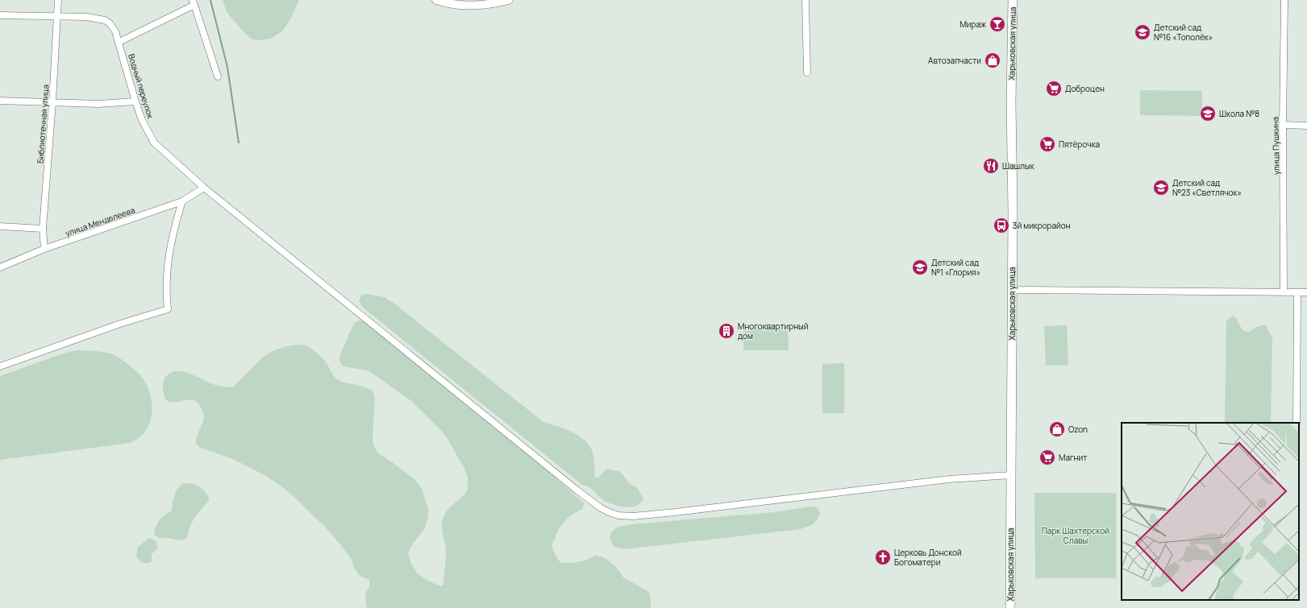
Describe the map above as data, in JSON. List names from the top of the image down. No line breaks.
{"streets":{"highway":["Харьковская улица"],"street":["Водный переулок","Библиотечная улица","улица Пушкина","улица Менделеева"]},"crossings":[["Харьковская улица","Водный переулок"],["Водный переулок","Библиотечная улица"],["Водный переулок","улица Менделеева"],["Библиотечная улица","улица Менделеева"]],"parks":["Парк Шахтерской Славы"],"places":{"bar":["Мираж"],"school or university":["Детский сад №16 «Тополёк»","Школа №8","Детский сад №23 «Светлячок»","Детский сад №1 «Глория»"],"shop":["Автозапчасти","Ozon"],"supermarket":["Доброцен","Пятёрочка","Магнит"],"restaurant":["Шашлык"],"bus stop":["3й микрорайон"],"building":["Многоквартирный дом"],"church":["Церковь Донской Богоматери"]}}
